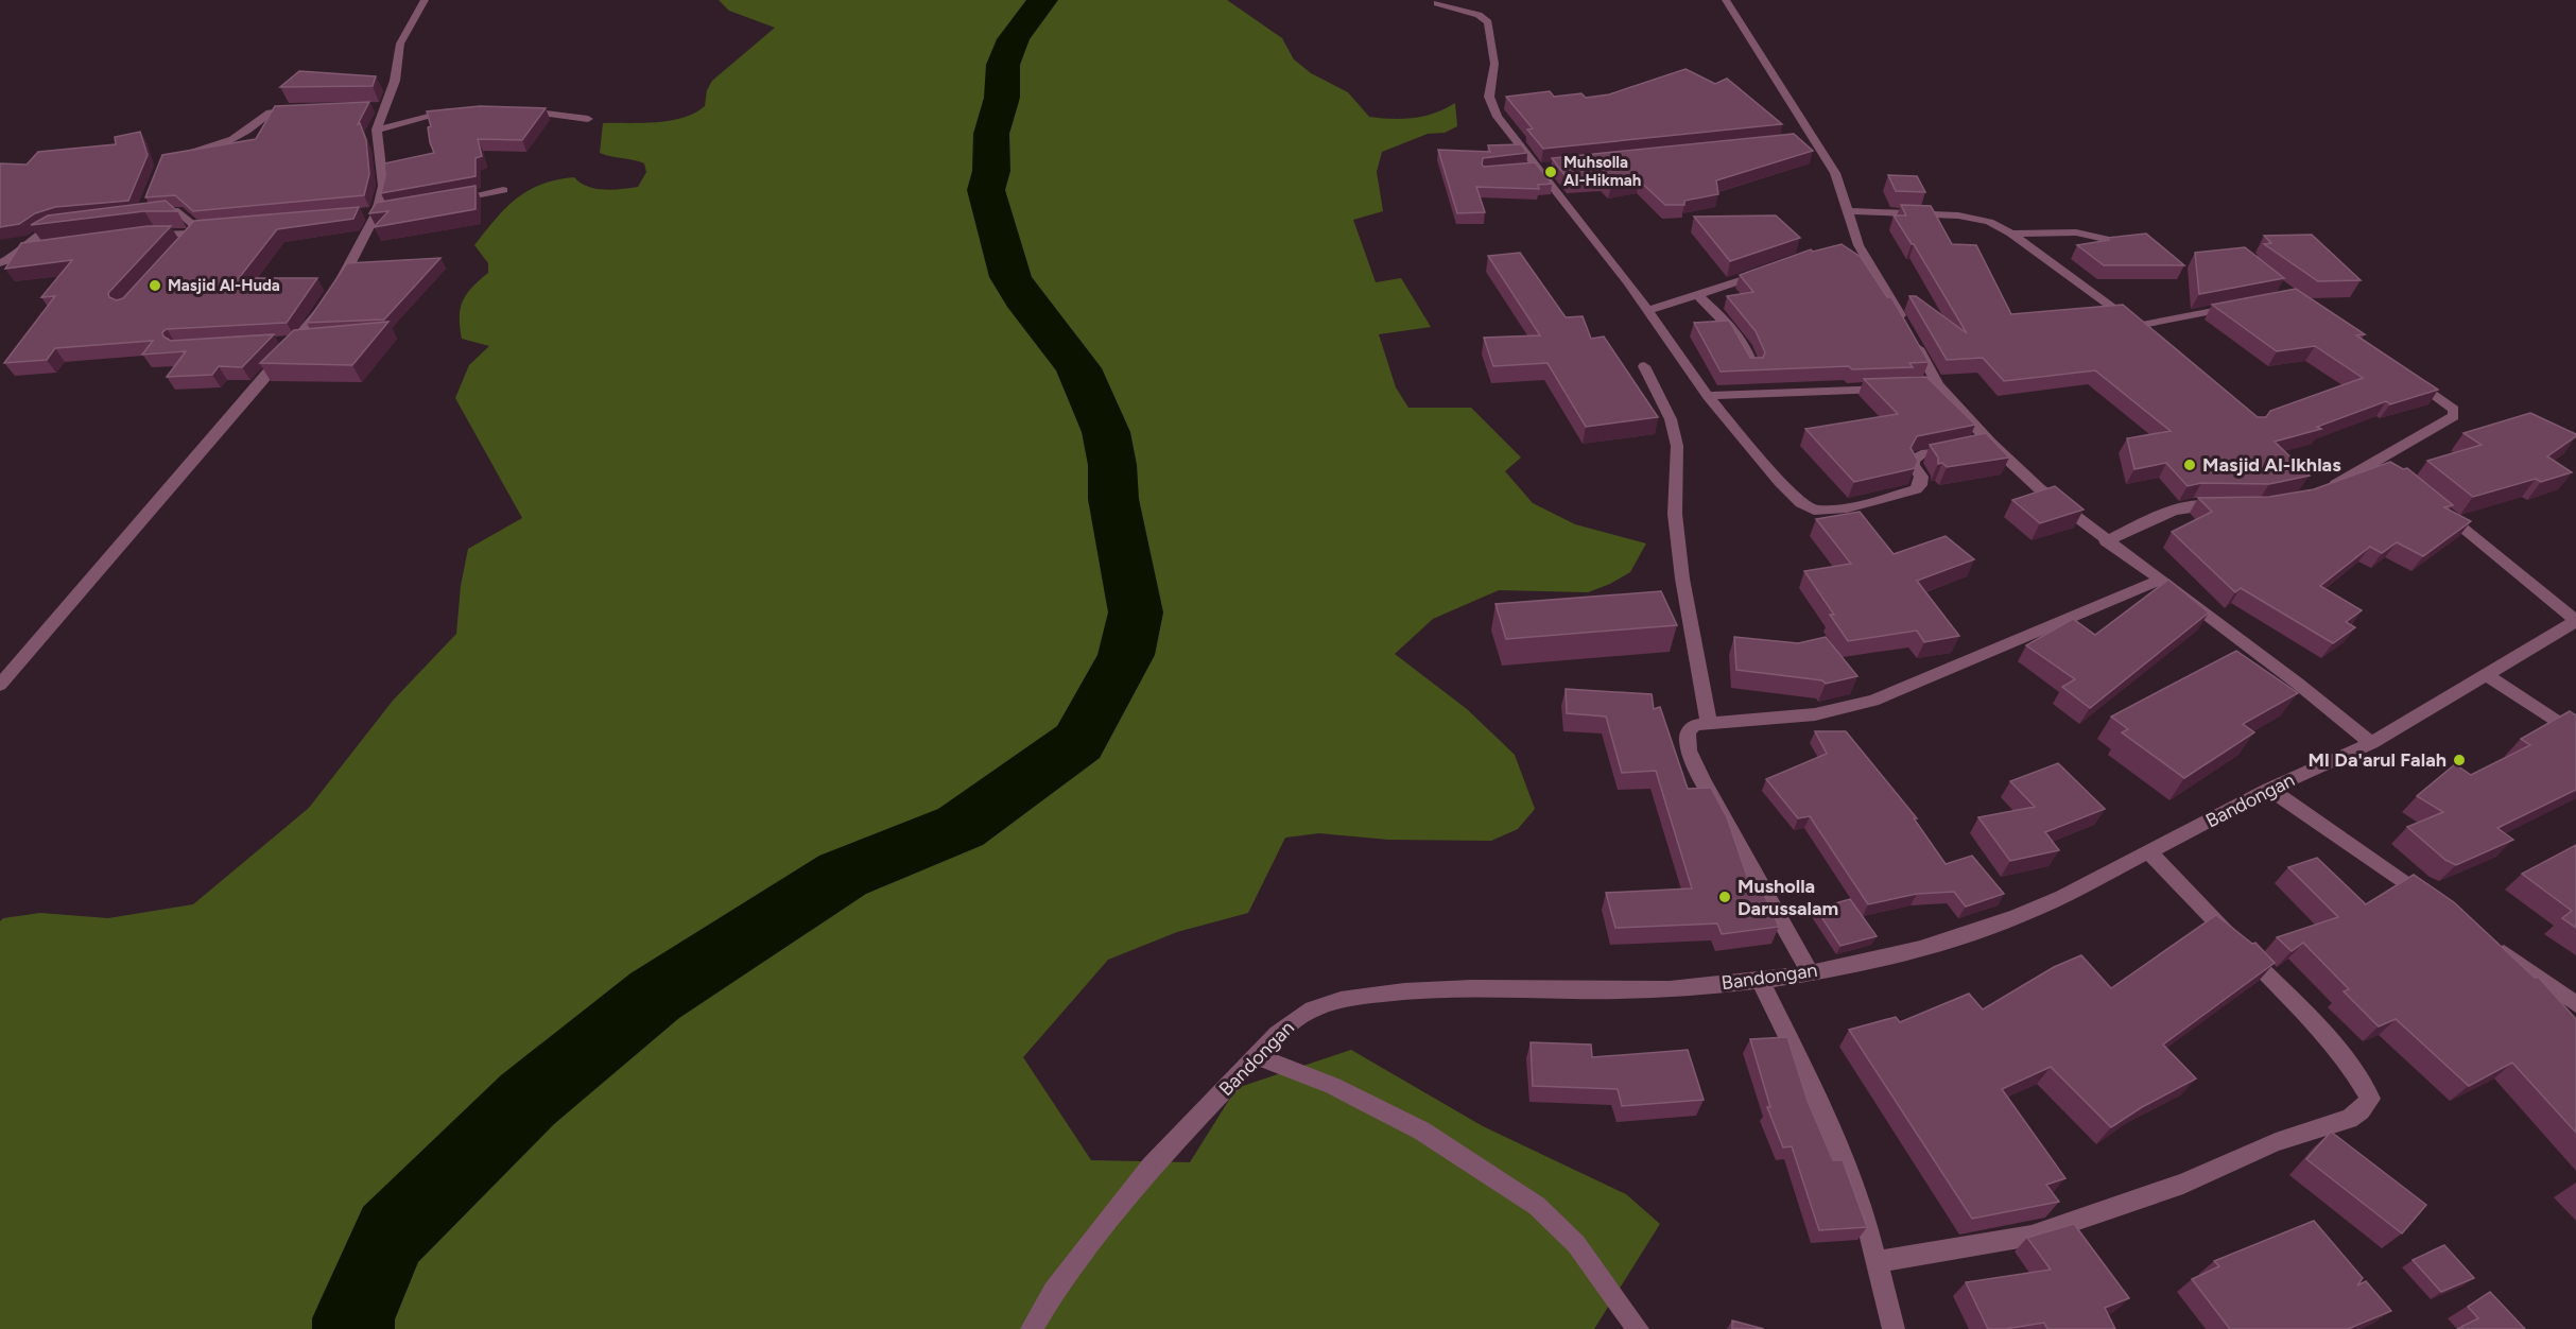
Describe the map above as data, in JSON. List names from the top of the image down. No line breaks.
{"streets":{"street":["Bandongan"]},"places":["Muhsolla Al-Hikmah","Masjid Al-Huda","Masjid Al-Ikhlas","MI Da'arul Falah","Musholla Darussalam"]}
